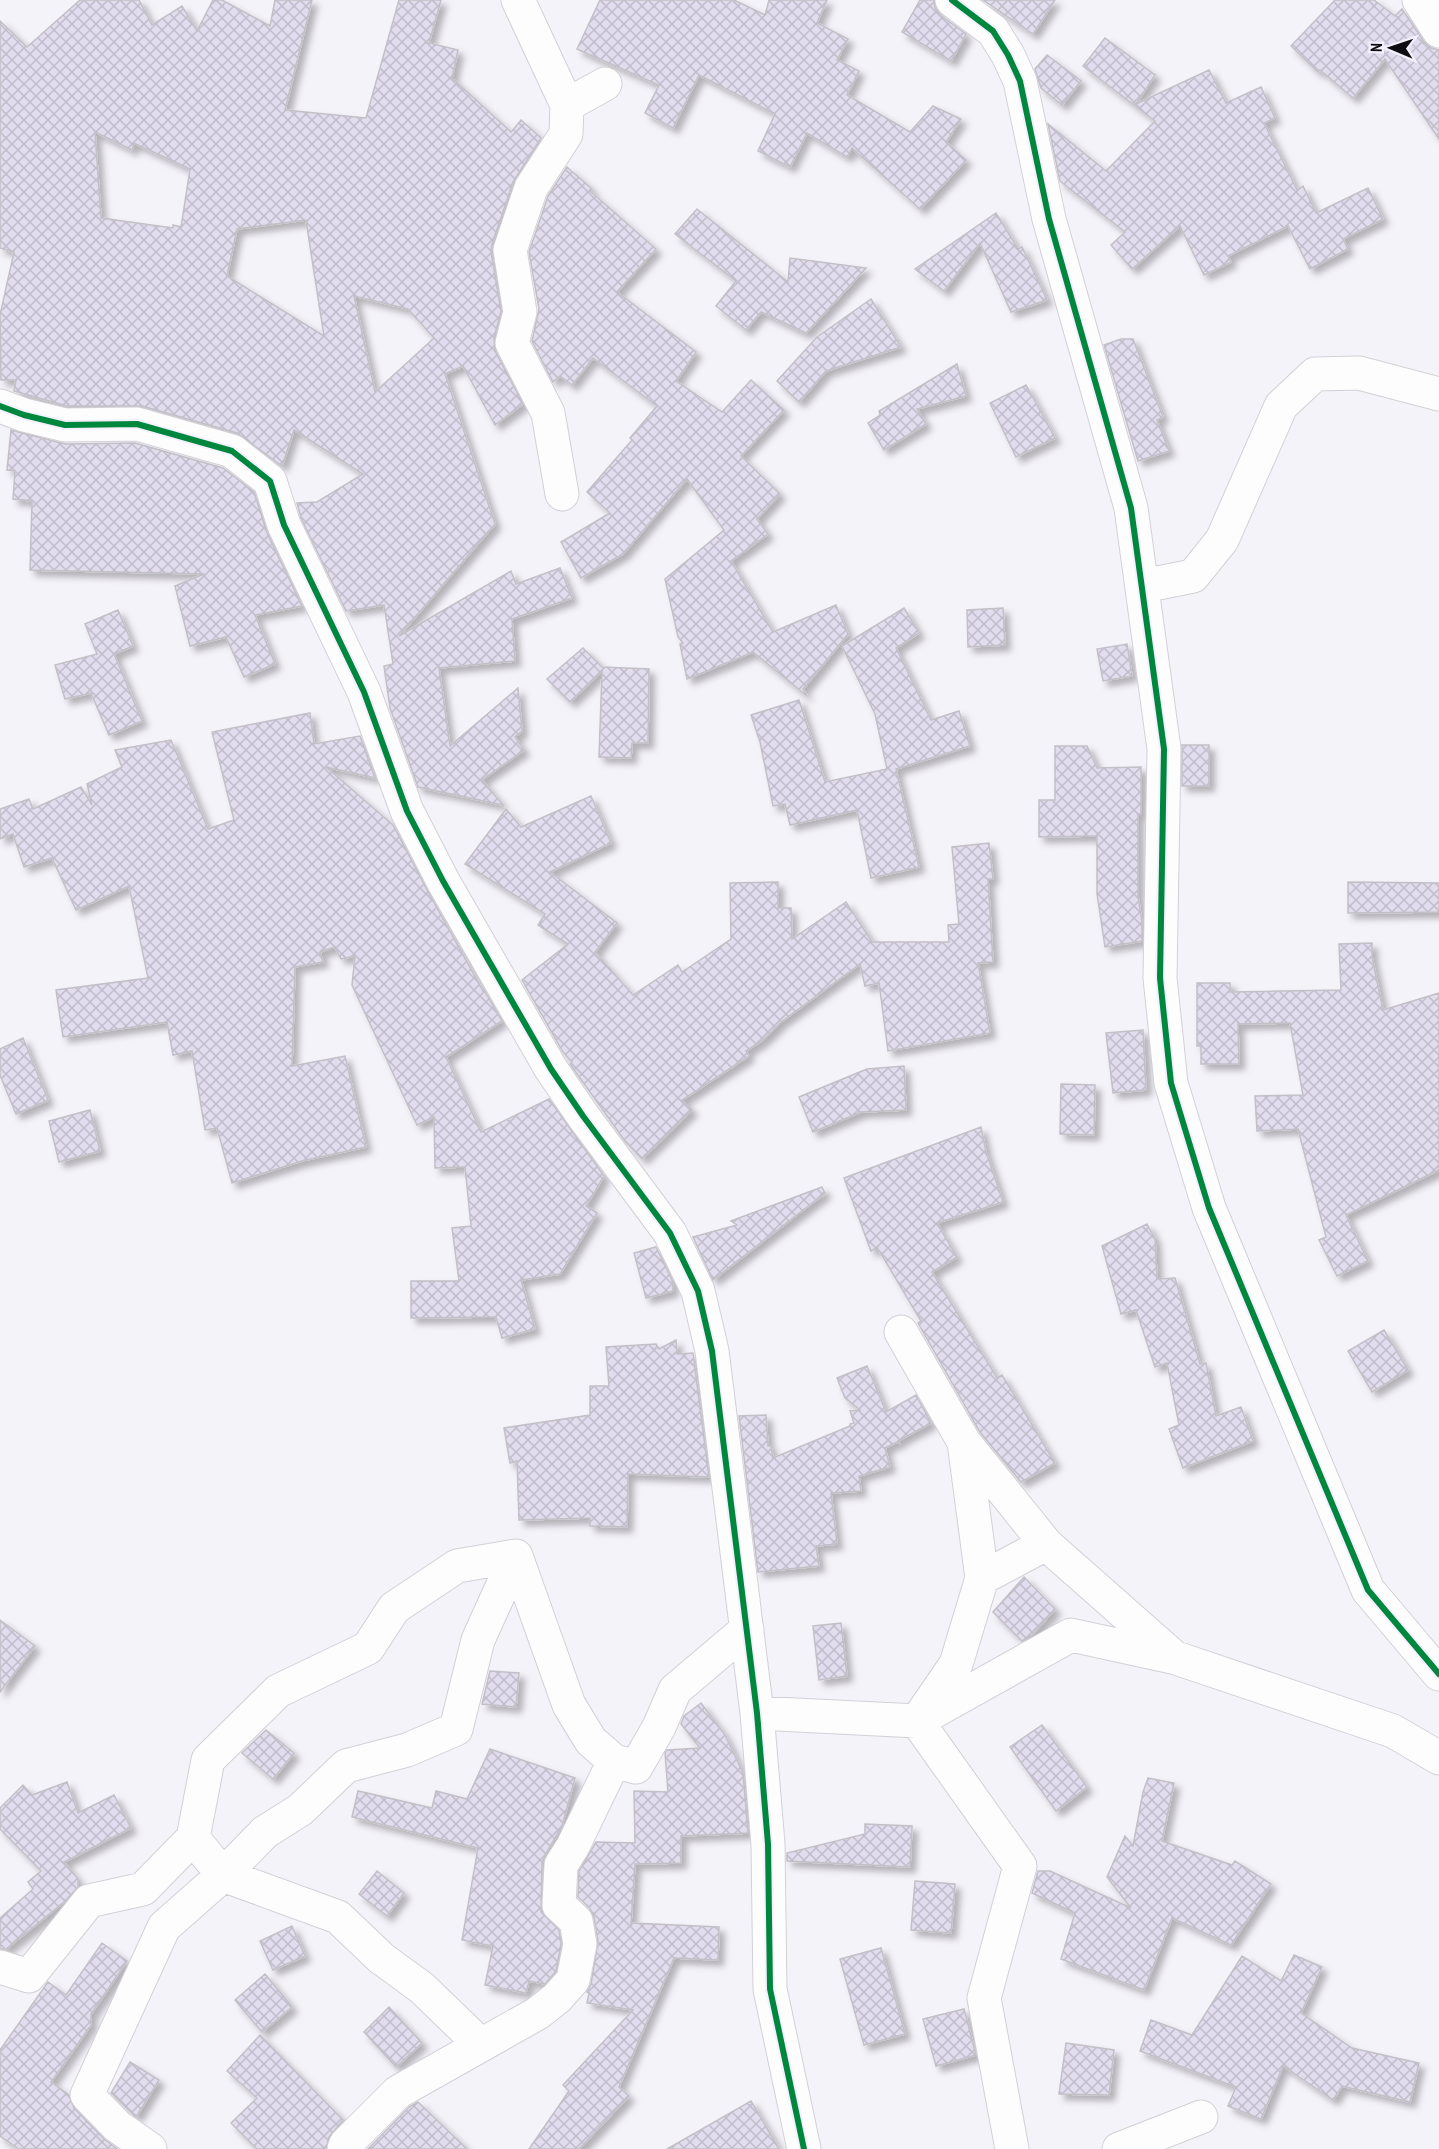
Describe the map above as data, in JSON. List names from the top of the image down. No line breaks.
{"north":"left"}
